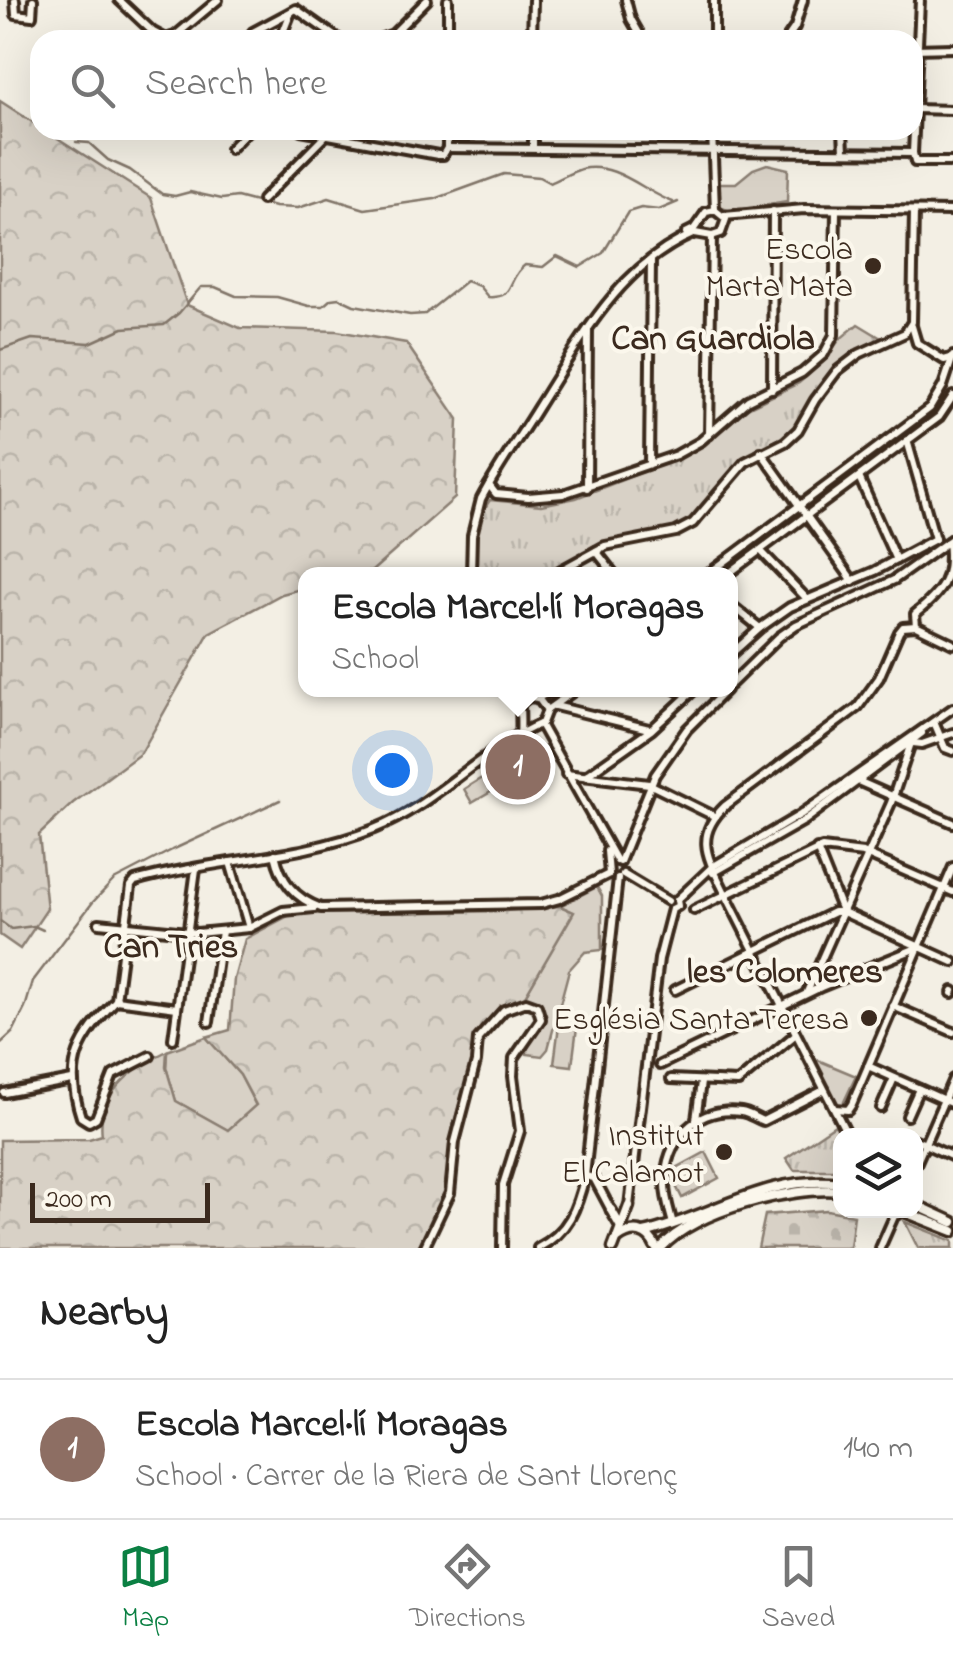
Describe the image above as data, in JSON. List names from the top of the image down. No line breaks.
{"districts":["Can Guardiola","Can Tries","les Colomeres"],"places":["Escola Marta Mata","Església Santa Teresa","Institut El Calamot"],"scale_bar":"200 m","page":{"search":"Search here","popup":["Escola Marcel·lí Moragas","School"],"pins":"1","scale":"200 m","heading":"Nearby","list":[{"mark":"1","name":"Escola Marcel·lí Moragas","note":"School · Carrer de la Riera de Sant Llorenç","value":"140 m"}],"nav":["Map","Directions","Saved"]}}
